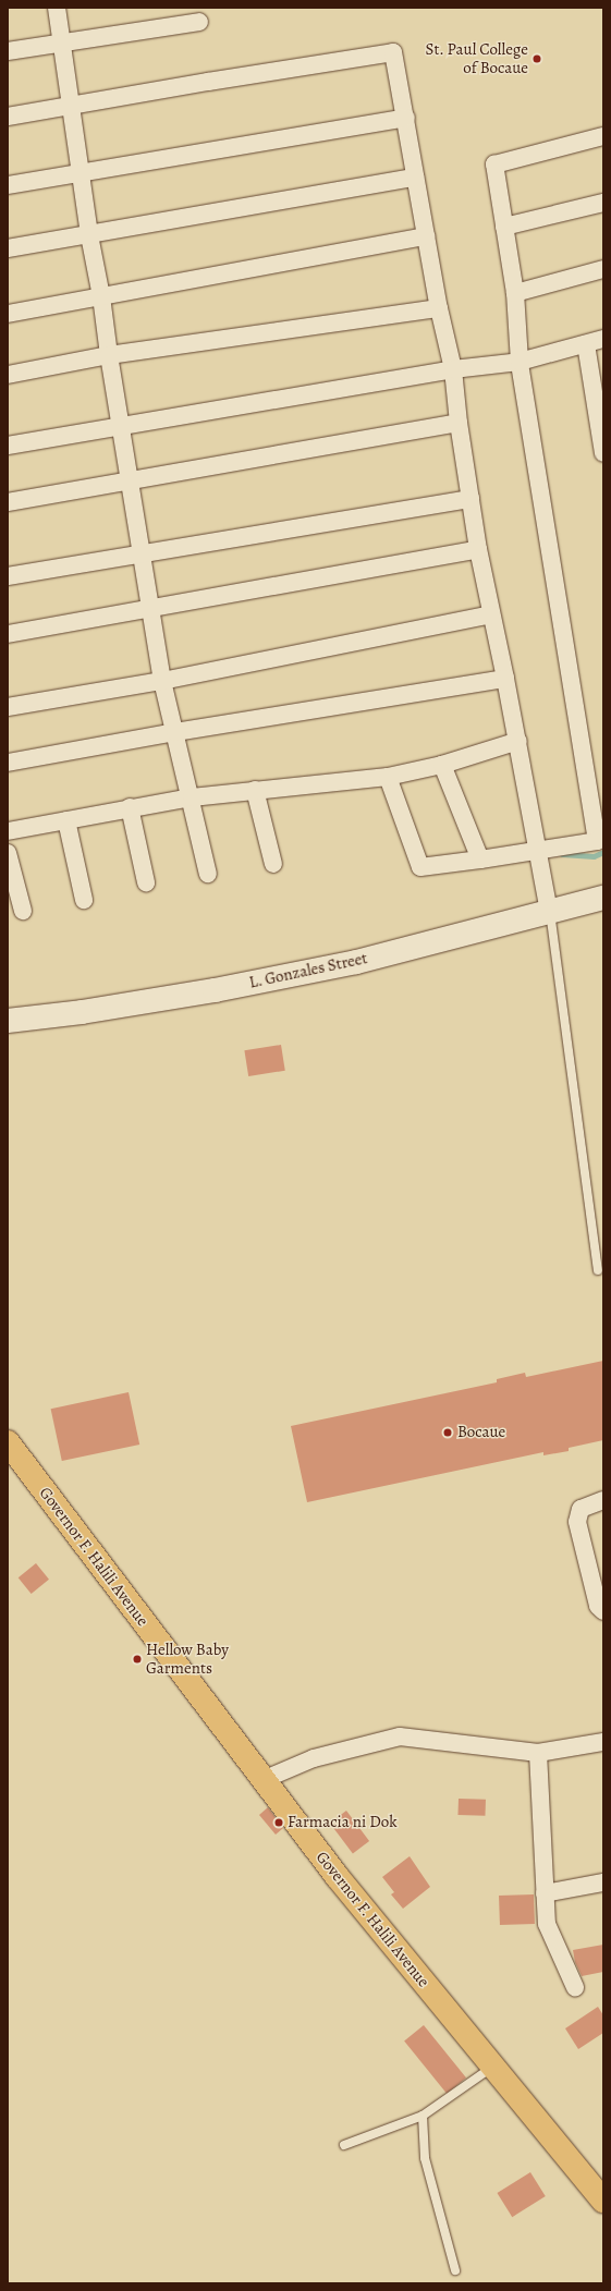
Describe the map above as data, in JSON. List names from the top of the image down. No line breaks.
{"streets":{"main road":["Governor F. Halili Avenue"],"street":["L. Gonzales Street"]},"places":["St. Paul College of Bocaue","Bocaue","Hellow Baby Garments","Farmacia ni Dok"]}
